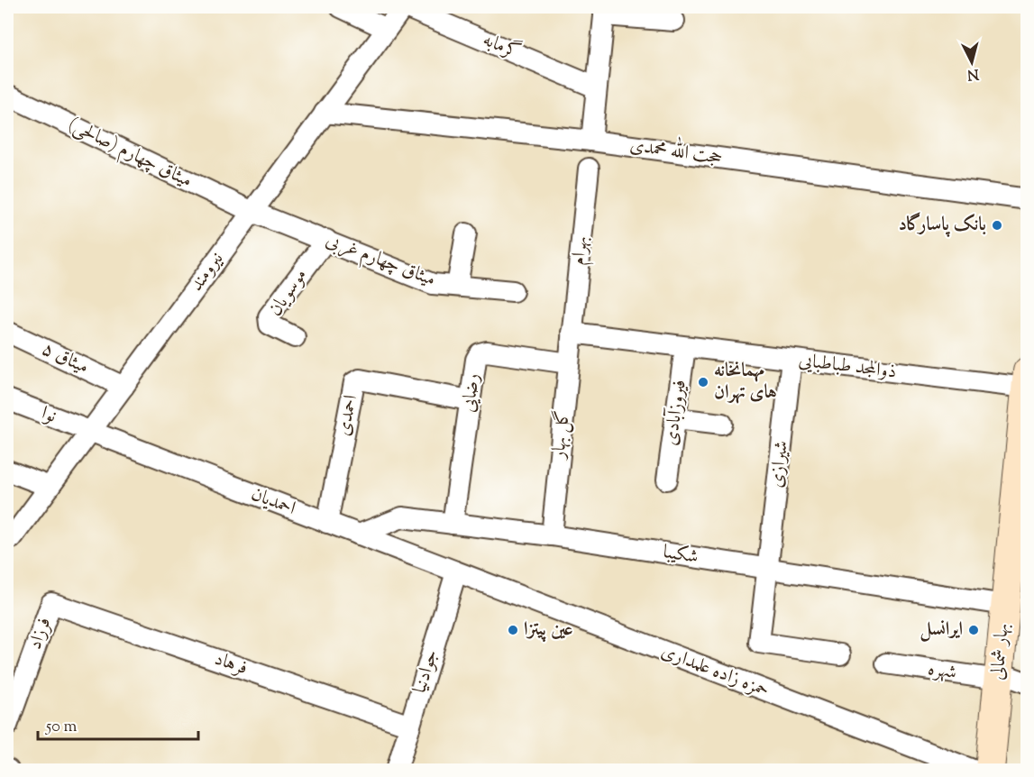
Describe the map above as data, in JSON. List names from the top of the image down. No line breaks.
{"streets":{"main road":["بهار شمالی"],"street":["گرمابه","حجت الله محمدی","میثاق چهارم (صالحی)","بهرام","میثاق چهارم غربی","نیرومند","موسویان","میثاق ۵","ذوالمجد طباطبایی","رضایی","فیروزآبادی","نوا","احمدی","گل بهار","شیرازی","احمدیان","شکیبا","فرزاد","فرهاد","جوادنیا","حمزه زاده علمداری","شهره"]},"crossings":[["گرمابه","نیرومند"],["حجت الله محمدی","نیرومند"],["میثاق چهارم (صالحی)","میثاق چهارم غربی"],["میثاق چهارم (صالحی)","نیرومند"],["بهرام","ذوالمجد طباطبایی"],["بهرام","گل بهار"],["میثاق چهارم غربی","نیرومند"],["میثاق چهارم غربی","موسویان"],["نیرومند","میثاق ۵"],["نیرومند","نوا"],["نیرومند","احمدیان"],["ذوالمجد طباطبایی","فیروزآبادی"],["ذوالمجد طباطبایی","گل بهار"],["ذوالمجد طباطبایی","شیرازی"],["ذوالمجد طباطبایی","بهار شمالی"],["رضایی","گل بهار"],["رضایی","شکیبا"],["نوا","احمدیان"],["احمدی","احمدیان"],["گل بهار","شکیبا"],["شیرازی","شکیبا"],["احمدیان","شکیبا"],["احمدیان","جوادنیا"],["احمدیان","حمزه زاده علمداری"],["شکیبا","بهار شمالی"],["فرزاد","فرهاد"],["بهار شمالی","شهره"],["فرهاد","جوادنیا"],["جوادنیا","حمزه زاده علمداری"]],"places":["بانک پاسارگاد","مهمانخانه های تهران","عین پیتزا","ایرانسل"],"scale_bar":"50 m","north":"bottom"}
